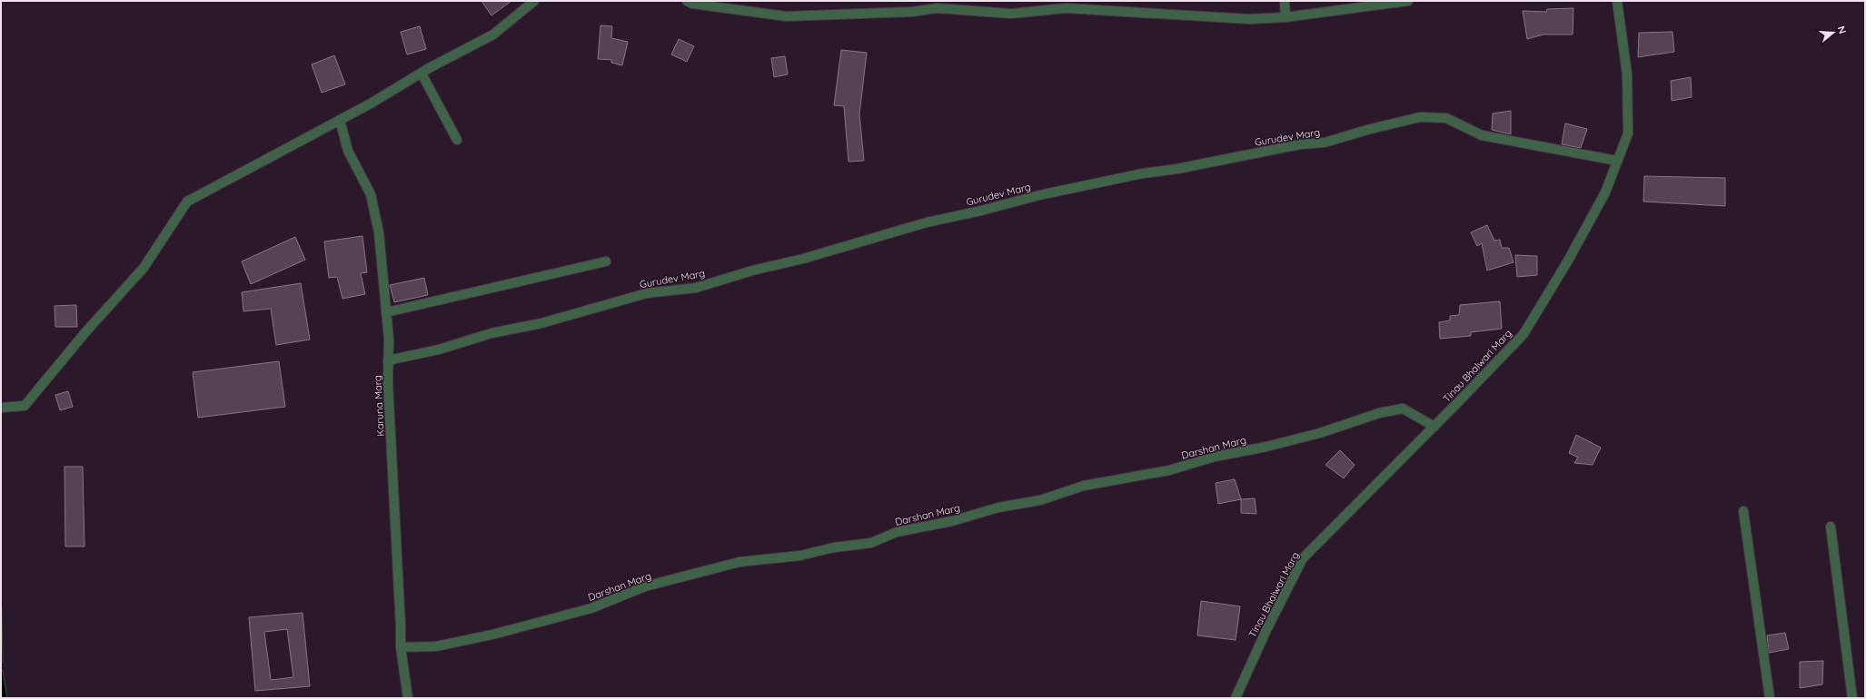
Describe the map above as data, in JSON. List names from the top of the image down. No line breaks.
{"streets":{"street":["Gurudev Marg","Tinau Bhalwari Marg","Karuna Marg","Darshan Marg"]},"crossings":[["Gurudev Marg","Tinau Bhalwari Marg"],["Gurudev Marg","Karuna Marg"],["Tinau Bhalwari Marg","Darshan Marg"],["Karuna Marg","Darshan Marg"]],"north":"right"}
